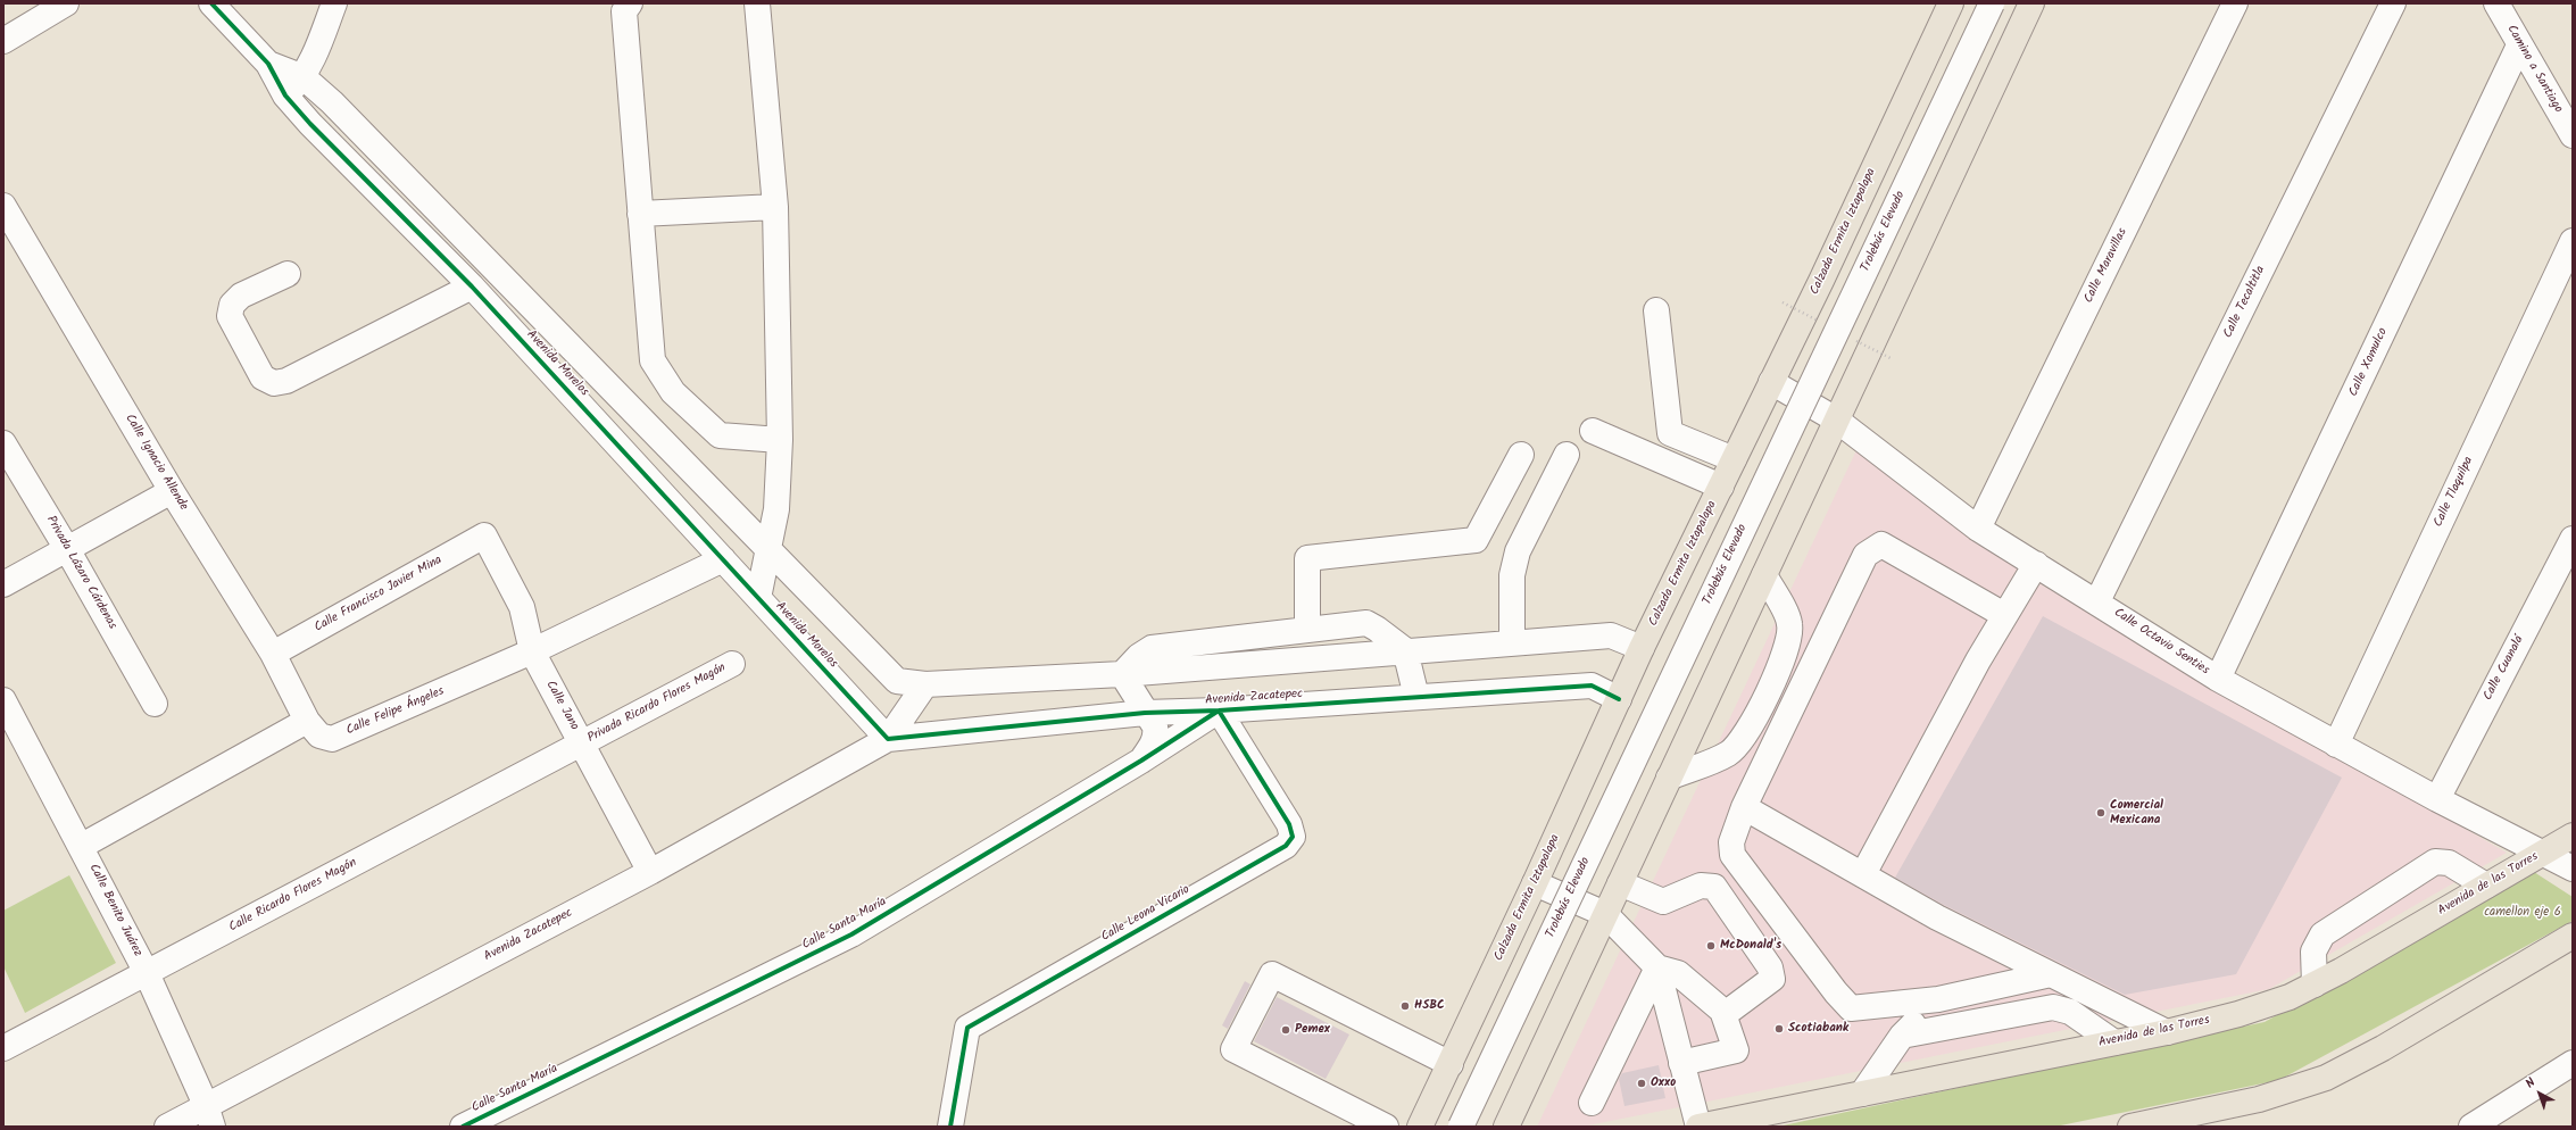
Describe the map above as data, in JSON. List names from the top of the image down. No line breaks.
{"streets":{"main road":["Calzada Ermita Iztapalapa","Avenida de las Torres"],"street":["Camino a Santiago","Trolebús Elevado","Calle Maravillas","Calle Tecaltitla","Calle Xomulco","Avenida Morelos","Calle Ignacio Allende","Calle Tlaquilpa","Privada Lázaro Cárdenas","Calle Francisco Javier Mina","Calle Octavio Senties","Calle Cuanalá","Avenida Zacatepec","Privada Ricardo Flores Magón","Calle Jano","Calle Felipe Ángeles","Calle Ricardo Flores Magón","Calle Benito Juárez","Calle Leona Vicario","Calle Santa María"]},"crossings":[["Camino a Santiago","Calle Xomulco"],["Calzada Ermita Iztapalapa","Calle Octavio Senties"],["Calzada Ermita Iztapalapa","Avenida Zacatepec"],["Calle Maravillas","Calle Octavio Senties"],["Calle Tecaltitla","Calle Octavio Senties"],["Calle Xomulco","Calle Octavio Senties"],["Avenida Morelos","Avenida Zacatepec"],["Avenida Morelos","Calle Felipe Ángeles"],["Calle Ignacio Allende","Calle Francisco Javier Mina"],["Calle Ignacio Allende","Calle Felipe Ángeles"],["Calle Tlaquilpa","Calle Octavio Senties"],["Calle Francisco Javier Mina","Calle Jano"],["Calle Octavio Senties","Calle Cuanalá"],["Calle Octavio Senties","Avenida de las Torres"],["Avenida Zacatepec","Calle Jano"],["Avenida Zacatepec","Calle Benito Juárez"],["Avenida Zacatepec","Calle Leona Vicario"],["Avenida Zacatepec","Calle Santa María"],["Privada Ricardo Flores Magón","Calle Jano"],["Privada Ricardo Flores Magón","Calle Ricardo Flores Magón"],["Calle Jano","Calle Felipe Ángeles"],["Calle Jano","Calle Ricardo Flores Magón"],["Calle Ricardo Flores Magón","Calle Benito Juárez"],["Calle Leona Vicario","Calle Santa María"]],"parks":["camellon eje 6"],"places":["Comercial Mexicana","McDonald's","HSBC","Scotiabank","Pemex","Oxxo"],"north":"top left"}
